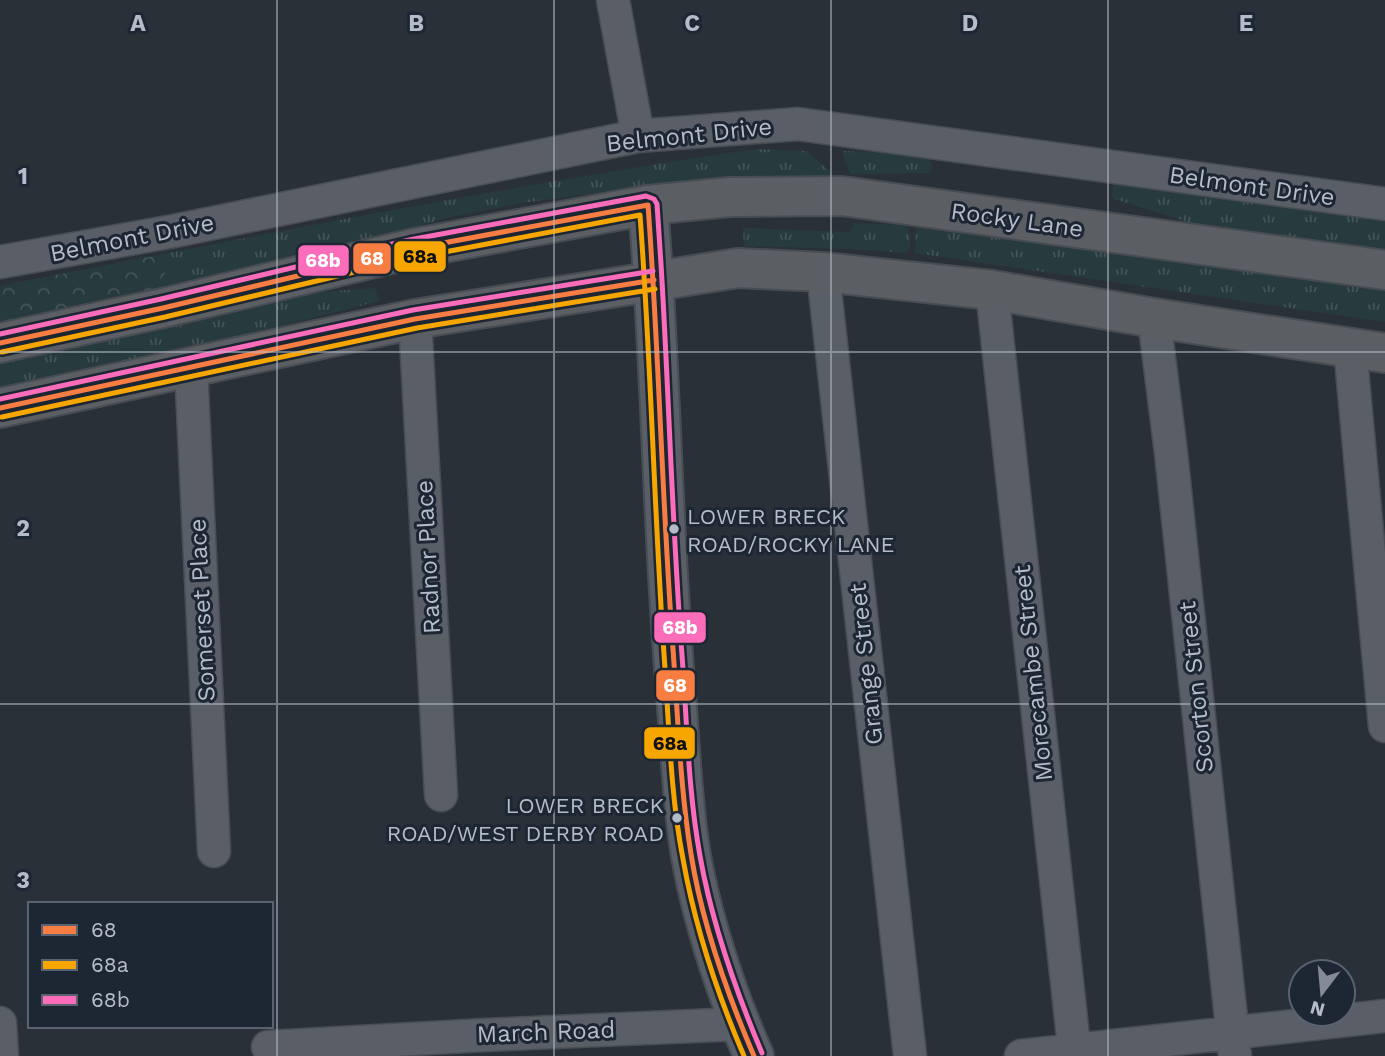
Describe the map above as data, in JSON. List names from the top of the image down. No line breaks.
{"streets":{"highway":["Rocky Lane"],"street":["Belmont Drive","Radnor Place","Somerset Place","Grange Street","Morecambe Street","Scorton Street","March Road"]},"places":["LOWER BRECK ROAD/ROCKY LANE","LOWER BRECK ROAD/WEST DERBY ROAD"],"lines":["transit line 68b","transit line 68","transit line 68a"],"legend":["68","68a","68b"],"north":"bottom","grid":{"columns":["A","B","C","D","E"],"rows":["1","2","3"]}}
